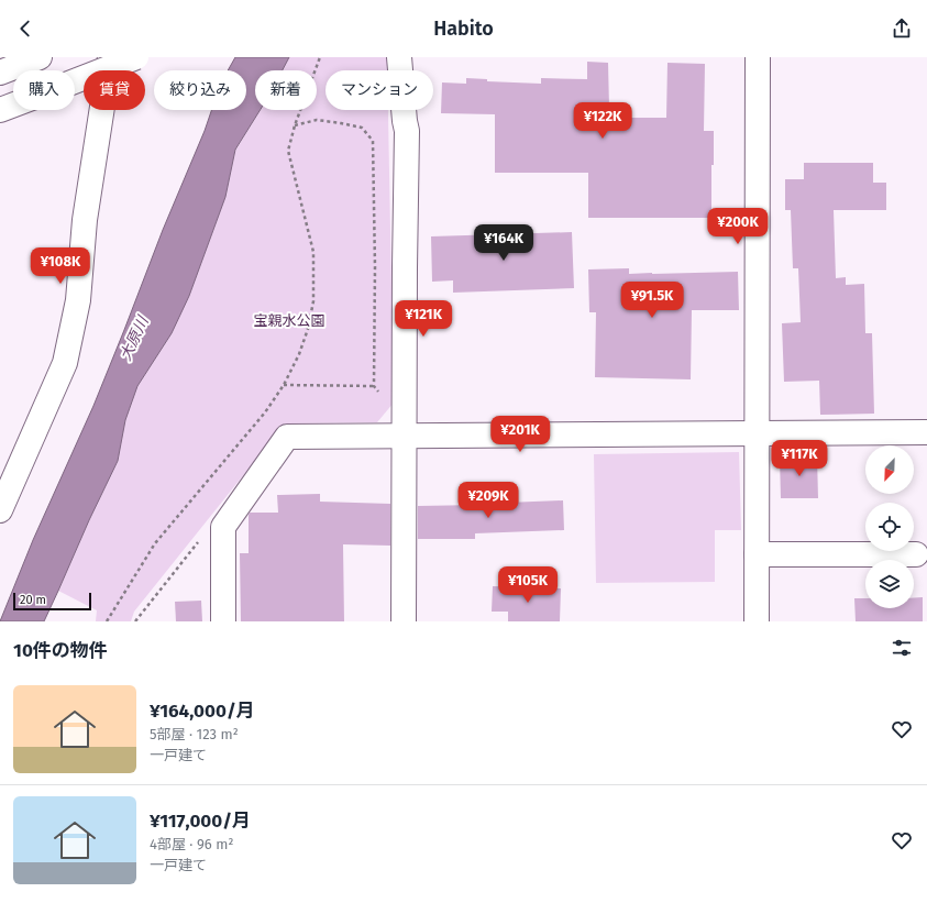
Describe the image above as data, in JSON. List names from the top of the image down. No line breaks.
{"water":["大原川"],"parks":["宝親水公園"],"scale_bar":"20 m","north":"bottom left","page":{"header":"Habito","chip":["購入","賃貸","絞り込み","新着","マンション"],"price":["¥122K","¥200K","¥164K","¥108K","¥91.5K","¥121K","¥201K","¥117K","¥209K","¥105K"],"scale":"20 m","heading":"10件の物件","list":[{"name":"¥164,000/月","note":"5部屋 · 123 m² · 一戸建て"},{"name":"¥117,000/月","note":"4部屋 · 96 m² · 一戸建て"}]}}
